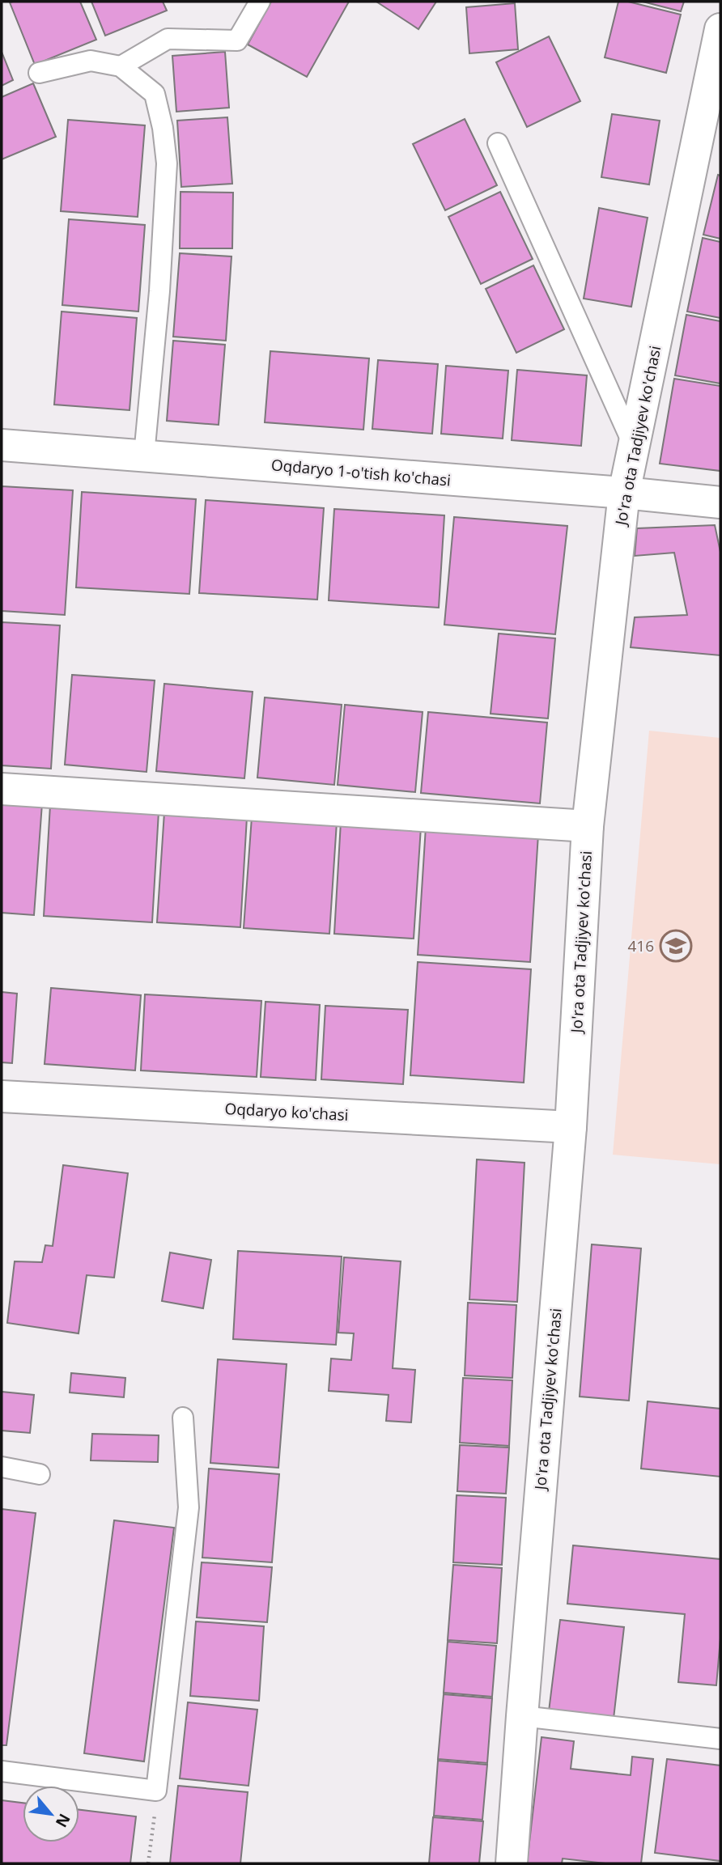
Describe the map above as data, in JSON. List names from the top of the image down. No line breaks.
{"streets":{"street":["Jo'ra ota Tadjiyev ko'chasi","Oqdaryo 1-o'tish ko'chasi","Oqdaryo ko'chasi"]},"crossings":[["Jo'ra ota Tadjiyev ko'chasi","Oqdaryo 1-o'tish ko'chasi"],["Jo'ra ota Tadjiyev ko'chasi","Oqdaryo ko'chasi"]],"places":{"school or university":["416"]},"north":"bottom right"}
